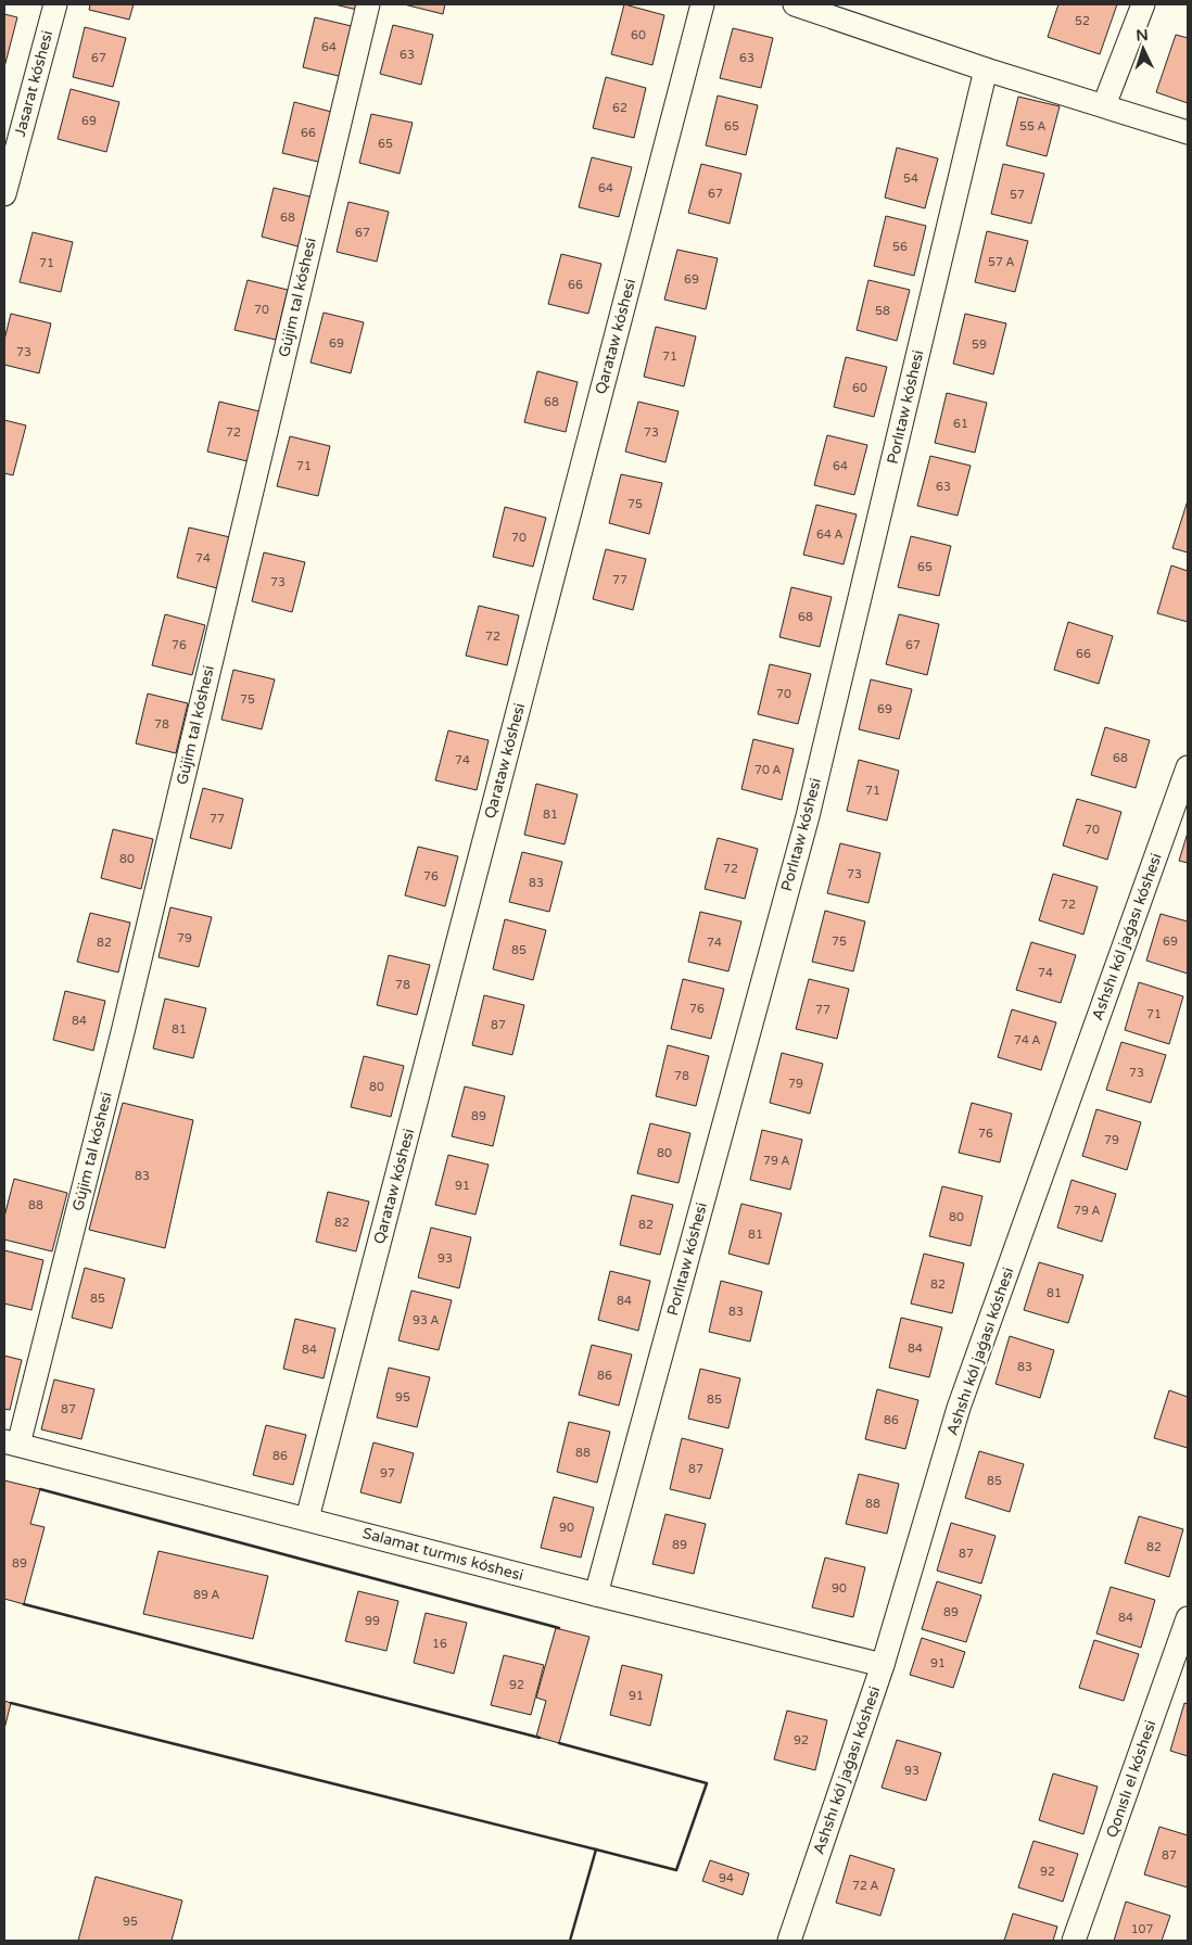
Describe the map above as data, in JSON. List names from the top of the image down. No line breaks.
{"streets":{"street":["Jasarat kóshesi","Gújim tal kóshesi","Qarataw kóshesi","Porlıtaw kóshesi","Ashshı kól jaǵası kóshesi","Salamat turmıs kóshesi","Qonıslı el kóshesi"]},"crossings":[["Gújim tal kóshesi","Salamat turmıs kóshesi"],["Qarataw kóshesi","Salamat turmıs kóshesi"],["Porlıtaw kóshesi","Salamat turmıs kóshesi"],["Ashshı kól jaǵası kóshesi","Salamat turmıs kóshesi"]],"house_numbers":["52","60","64","63","67","63","62","69","65","55 А","66","65","54","64","67","57","68","67","56","57 А","71","69","66","70","58","69","59","73","71","60","68","61","72","73","71","64","63","75","64 А","70","74","65","77","73","68","72","76","67","66","70","75","69","78","68","74","70 А","71","81","77","70","80","72","73","76","83","72","79","75","69","82","74","85","74","78","76","77","71","84","87","81","74 А","73","78","79","80","89","76","79","80","79 А","83","91","88","79 А","80","82","82","81","93","82","81","85","84","83","93 А","84","84","83","86","95","85","87","86","88","86","87","97","85","88","90","89","82","87","89","90","89 А","89","84","99","16","91","92","91","92","93","87","92","94","72 А","95","107"],"north":"top"}
